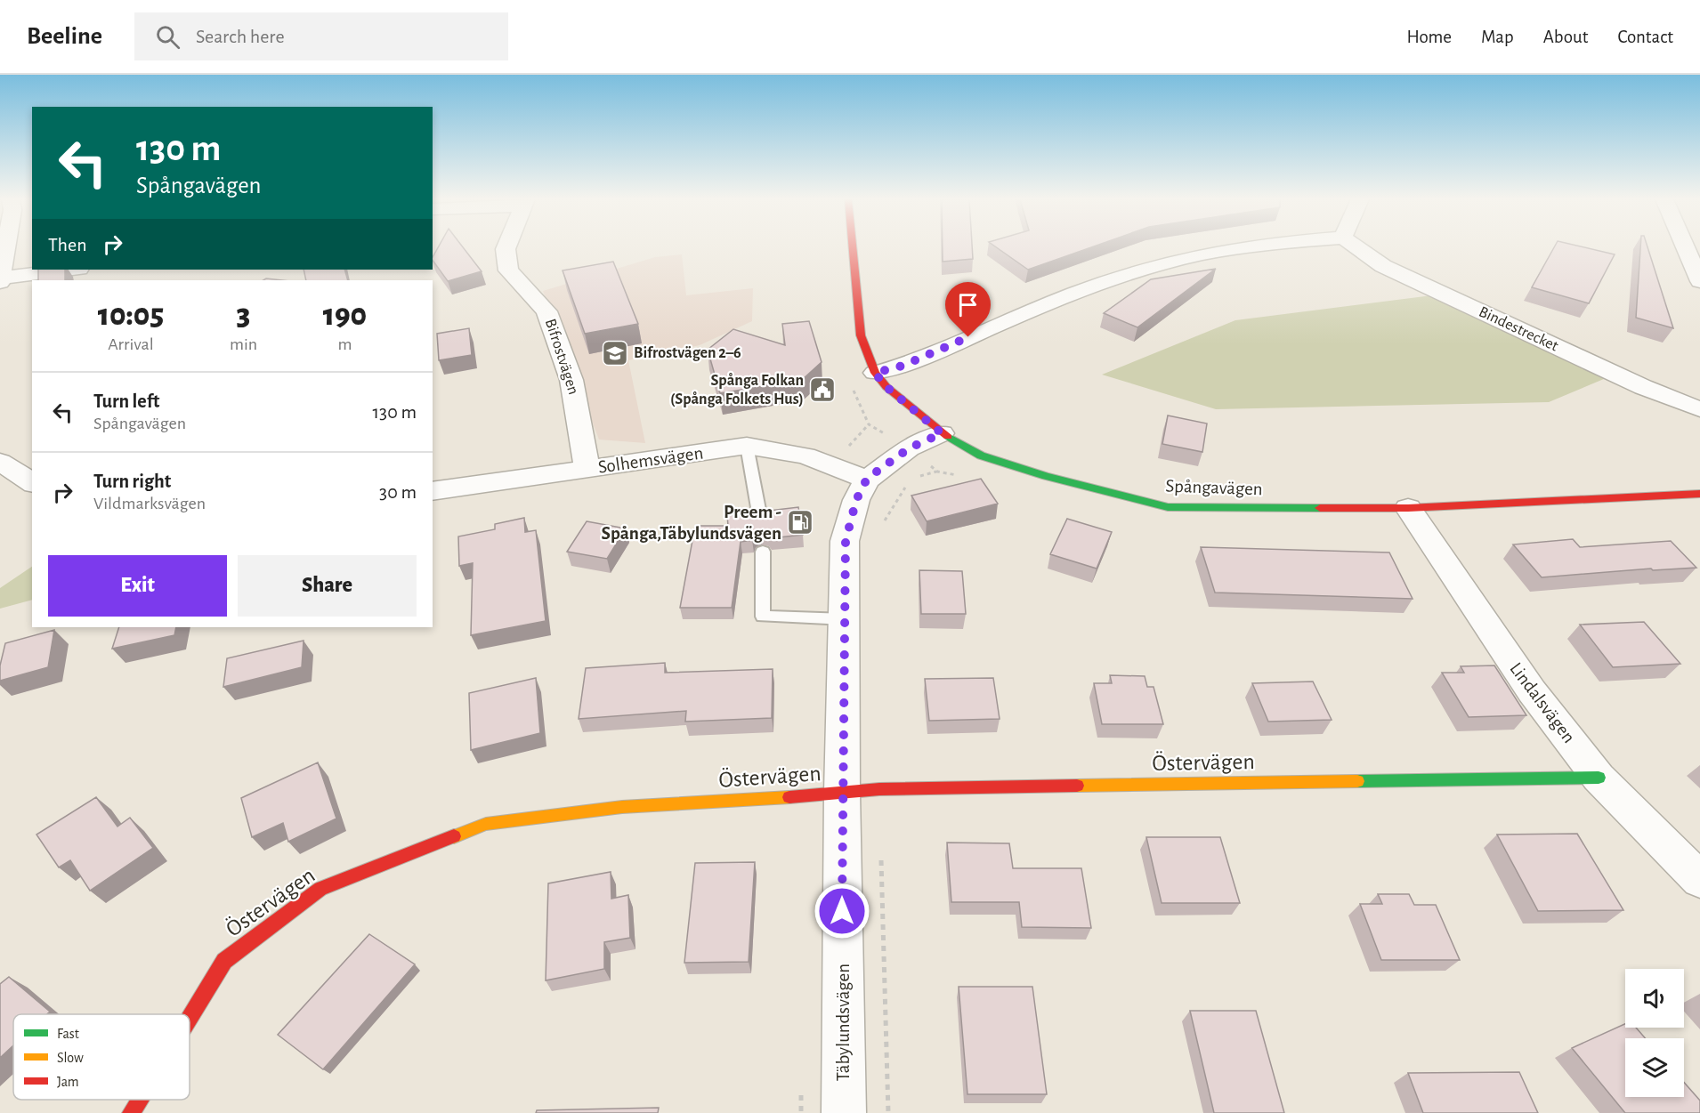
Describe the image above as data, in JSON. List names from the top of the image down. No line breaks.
{"streets":{"street":["Bindestrecket","Bifrostvägen","Solhemsvägen","Spångavägen","Lindalsvägen","Östervägen","Täbylundsvägen"]},"crossings":[["Bifrostvägen","Solhemsvägen"],["Solhemsvägen","Täbylundsvägen"],["Spångavägen","Lindalsvägen"],["Spångavägen","Täbylundsvägen"],["Lindalsvägen","Östervägen"],["Östervägen","Täbylundsvägen"]],"places":{"school or university":["Bifrostvägen 2–6"],"public building":["Spånga Folkan (Spånga Folkets Hus)"],"fuel station":["Preem - Spånga,Täbylundsvägen"]},"legend":["Fast","Slow","Jam"],"page":{"header":"Beeline","search":"Search here","nav":["Home","Map","About","Contact"],"turn":["130 m","Spångavägen"],"then":"Then","eta":["10:05","Arrival","3","min","190","m"],"list":[{"name":"Turn left","note":"Spångavägen","value":"130 m"},{"name":"Turn right","note":"Vildmarksvägen","value":"30 m"}],"buttons":["Exit","Share"]}}
